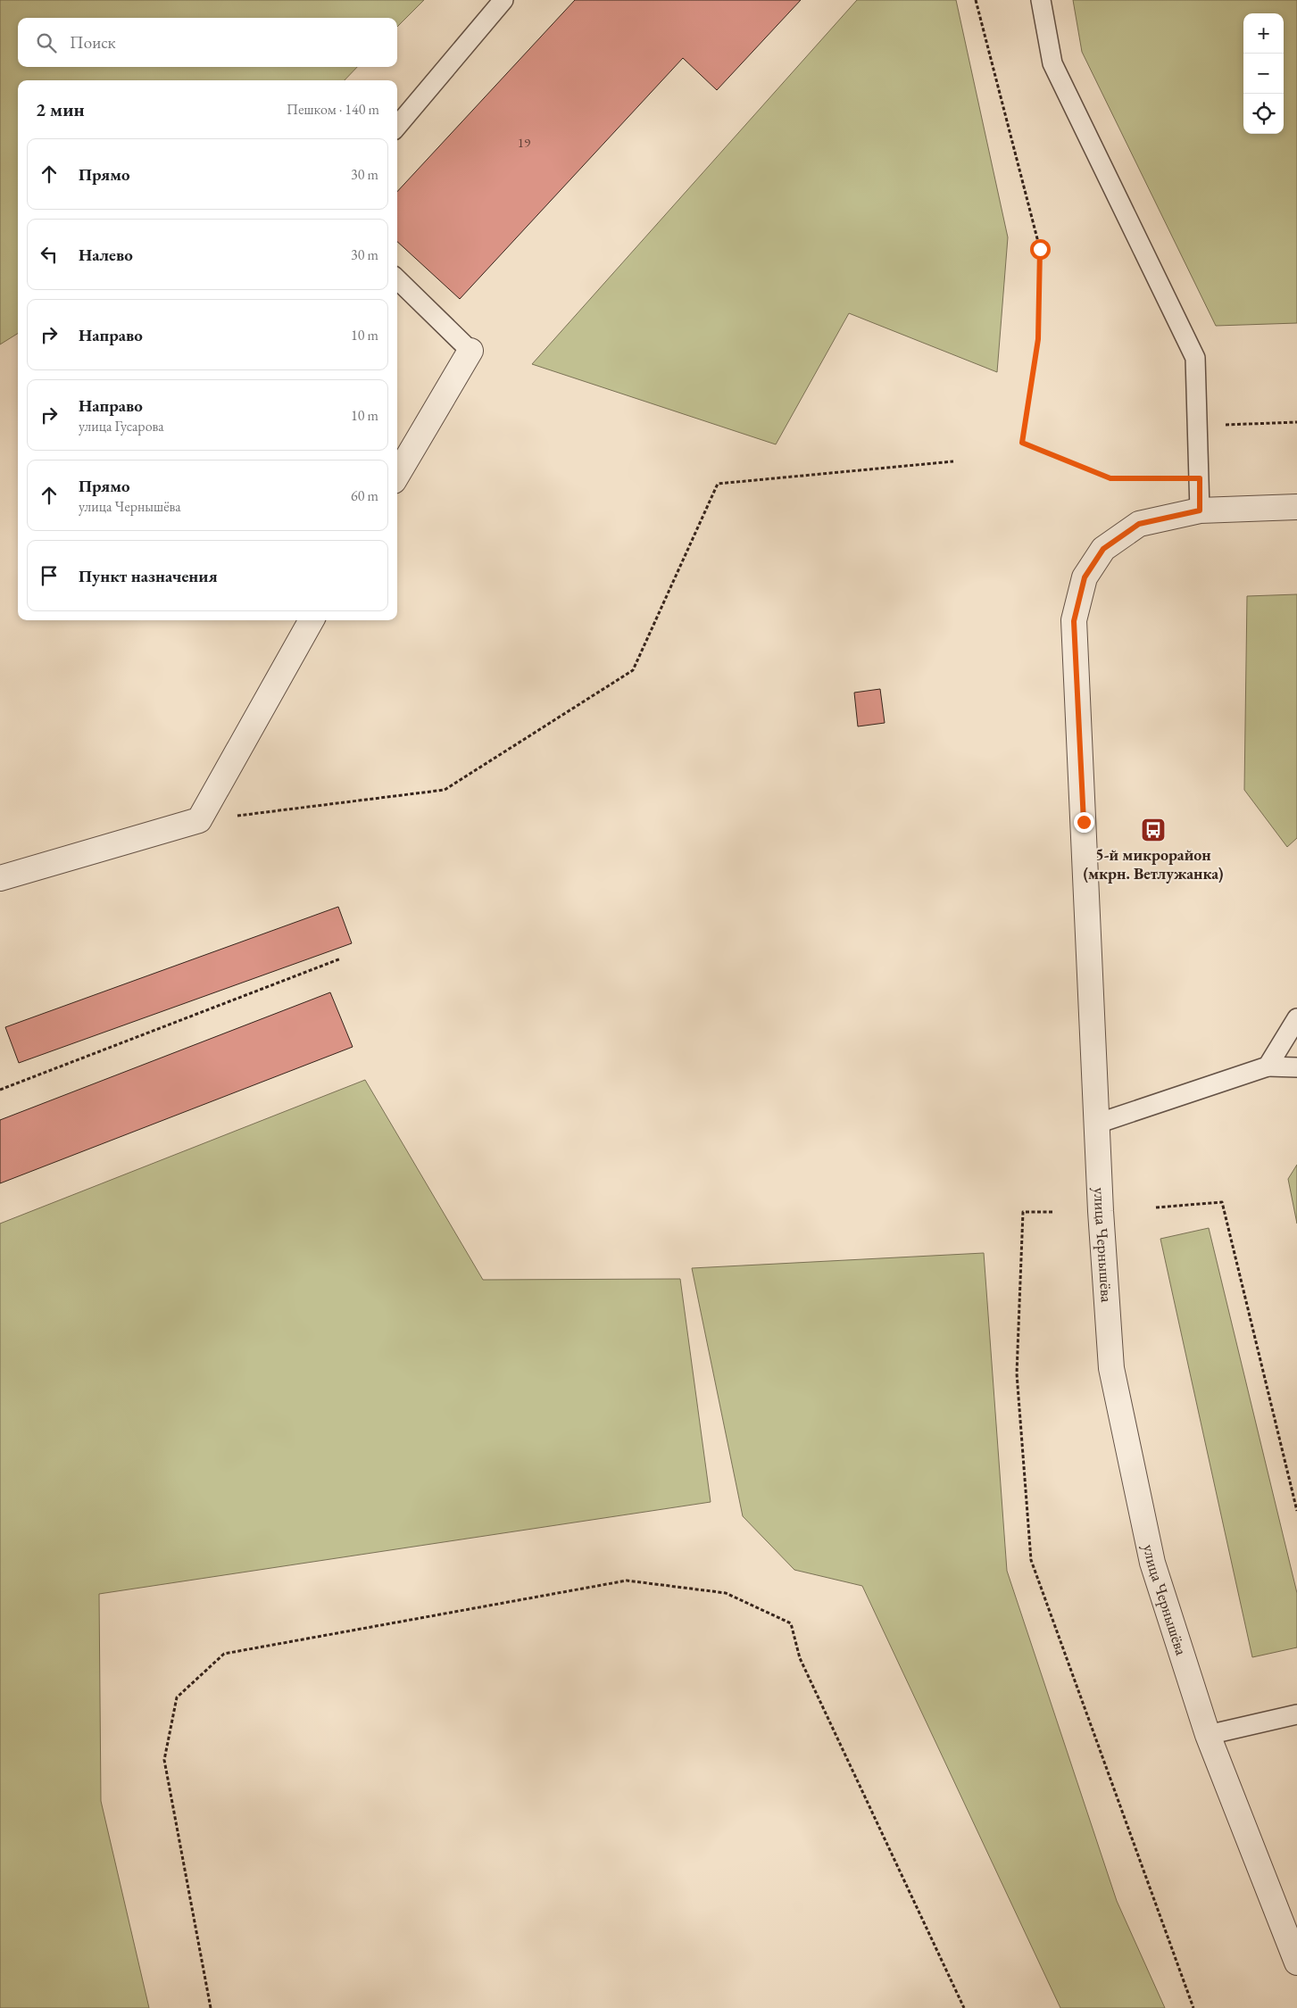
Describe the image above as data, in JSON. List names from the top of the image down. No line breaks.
{"streets":{"street":["улица Чернышёва"]},"places":{"bus stop":["5-й микрорайон (мкрн. Ветлужанка)"]},"house_numbers":["19"],"page":{"map_buttons":["+","−"],"search":"Поиск","heading":["2 мин","Пешком · 140 m"],"list":[["Прямо","30 m"],["Налево","30 m"],["Направо","10 m"],["Направо","улица Гусарова","10 m"],["Прямо","улица Чернышёва","60 m"],"Пункт назначения"]}}
